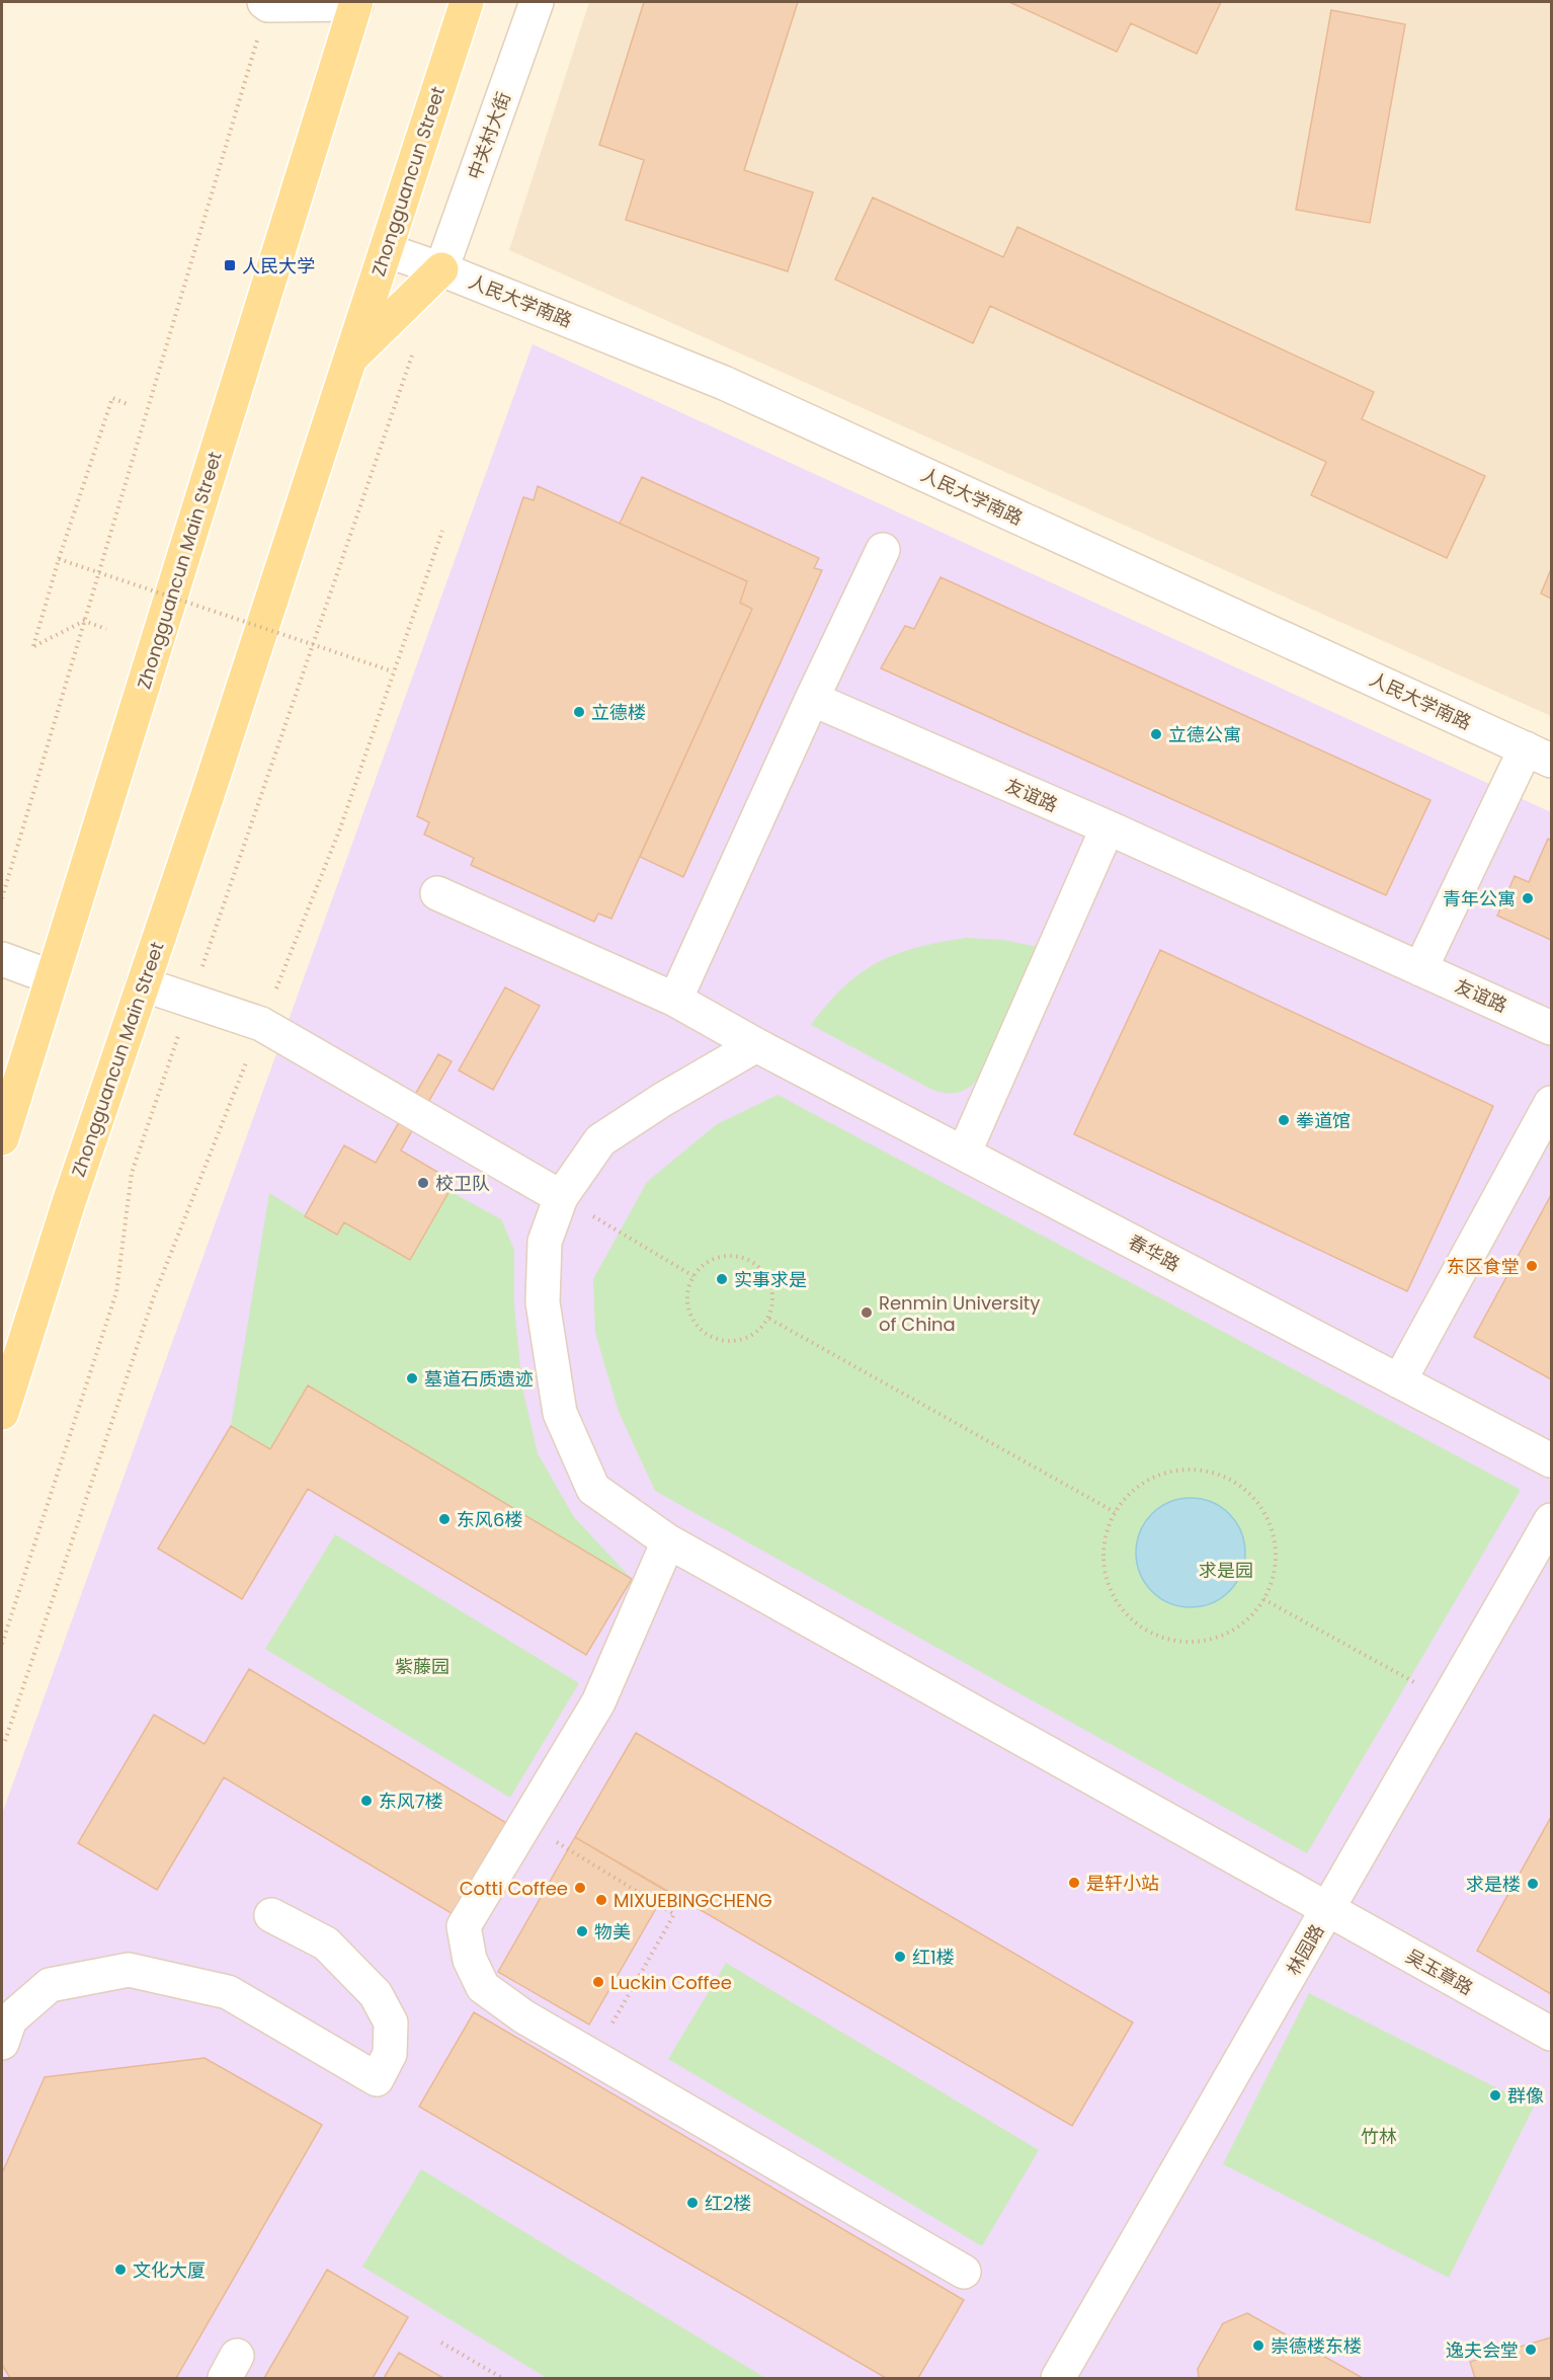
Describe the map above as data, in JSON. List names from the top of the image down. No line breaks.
{"streets":{"main road":["Zhongguancun Street","Zhongguancun Main Street"],"street":["中关村大街","人民大学南路","友谊路","春华路","林园路","吴玉章路"]},"crossings":[["中关村大街","人民大学南路"],["Zhongguancun Street","人民大学南路"],["Zhongguancun Street","Zhongguancun Main Street"],["春华路","吴玉章路"],["林园路","吴玉章路"]],"parks":["求是园","紫藤园","竹林"],"places":{"transit":["人民大学"],"other":["立德楼","立德公寓","青年公寓","拳道馆","校卫队","东区食堂","实事求是","Renmin University of China","墓道石质遗迹","东风6楼","东风7楼","是轩小站","求是楼","Cotti Coffee","MIXUEBINGCHENG","物美","红1楼","Luckin Coffee","群像","红2楼","文化大厦","崇德楼东楼","逸夫会堂"]}}
